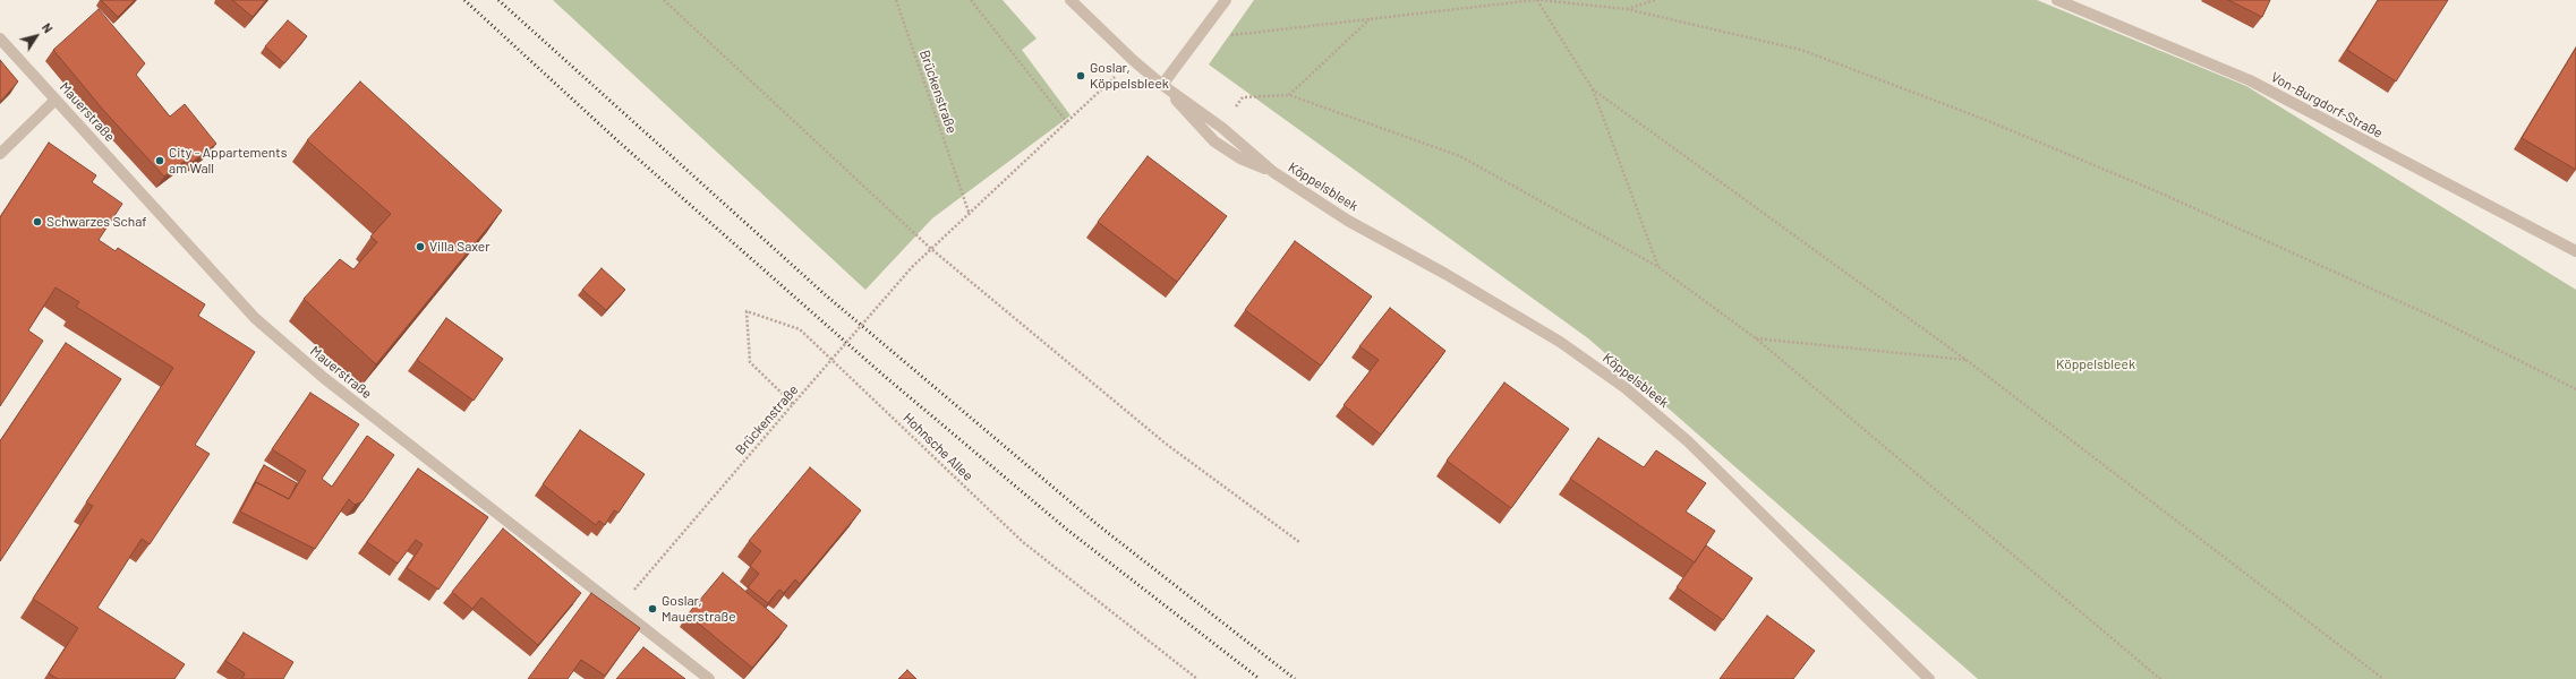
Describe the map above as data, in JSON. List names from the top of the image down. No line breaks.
{"streets":{"street":["Von-Burgdorf-Straße","Mauerstraße","Köppelsbleek"],"path":["Brückenstraße","Hohnsche Allee"]},"crossings":[["Brückenstraße","Mauerstraße"],["Brückenstraße","Hohnsche Allee"]],"parks":["Köppelsbleek"],"places":["Goslar, Köppelsbleek","City - Appartements am Wall","Schwarzes Schaf","Villa Saxer","Goslar, Mauerstraße"],"north":"top right"}
